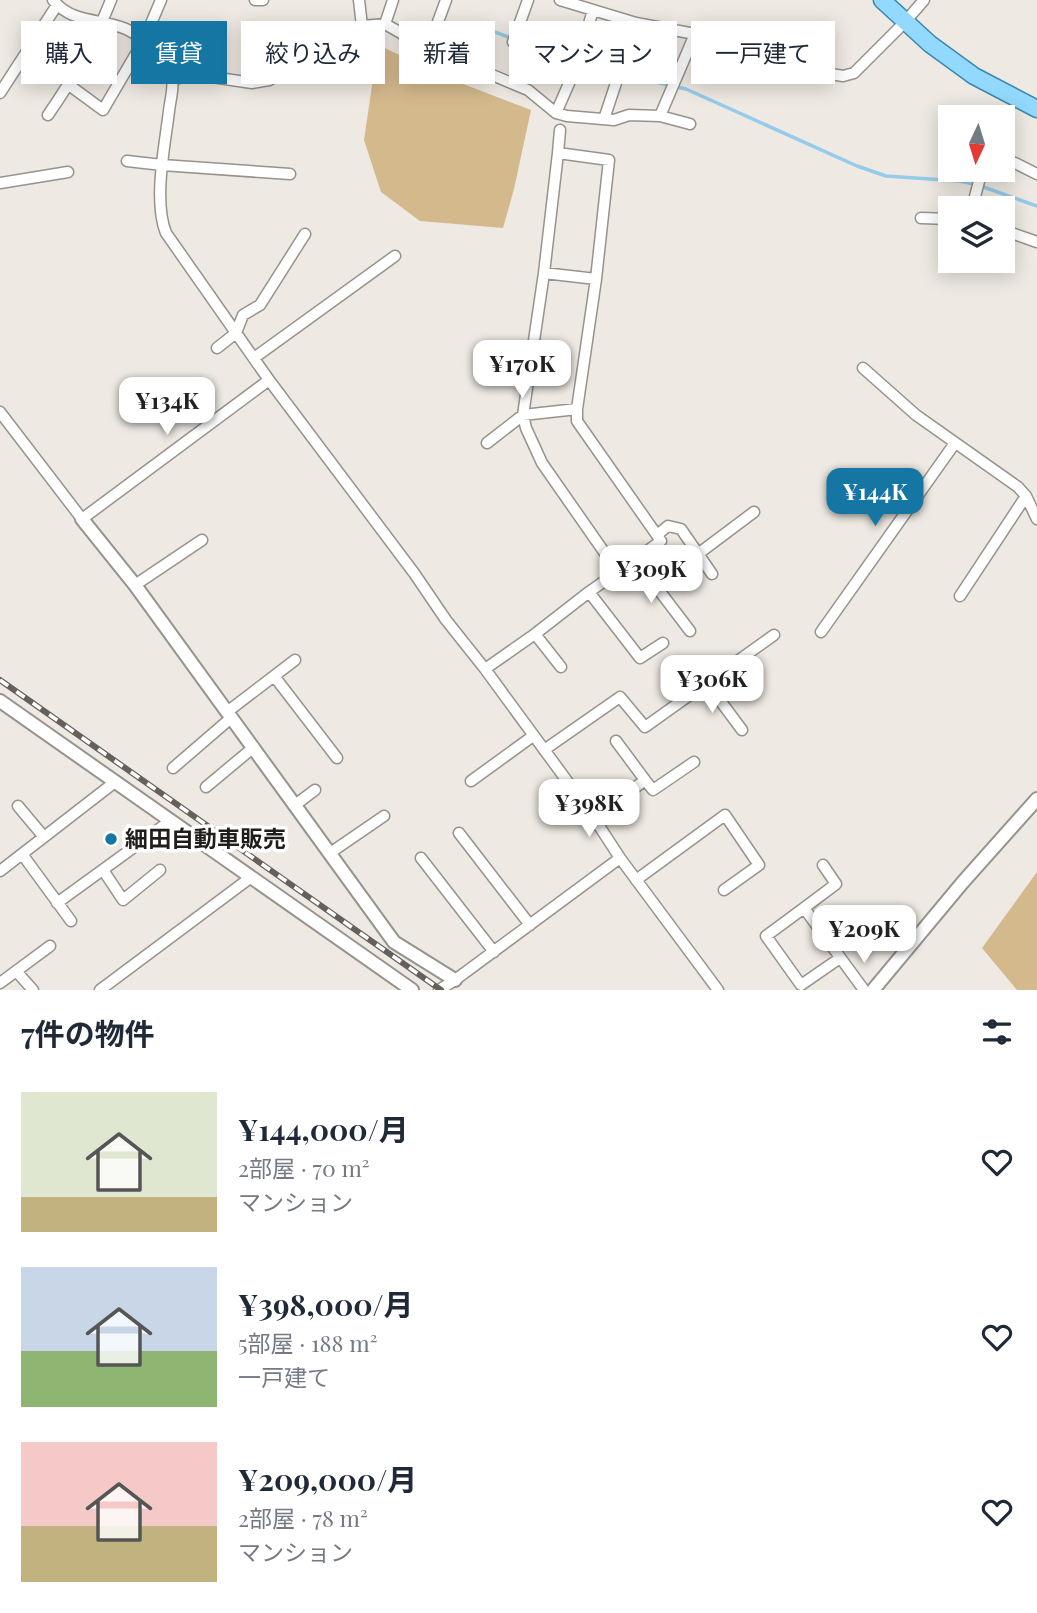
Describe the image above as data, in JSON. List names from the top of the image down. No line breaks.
{"places":["細田自動車販売"],"north":"bottom","page":{"chip":["購入","賃貸","絞り込み","新着","マンション","一戸建て"],"price":["¥170K","¥134K","¥144K","¥309K","¥306K","¥398K","¥209K"],"heading":"7件の物件","list":[{"name":"¥144,000/月","note":"2部屋 · 70 m² · マンション"},{"name":"¥398,000/月","note":"5部屋 · 188 m² · 一戸建て"},{"name":"¥209,000/月","note":"2部屋 · 78 m² · マンション"}]}}
